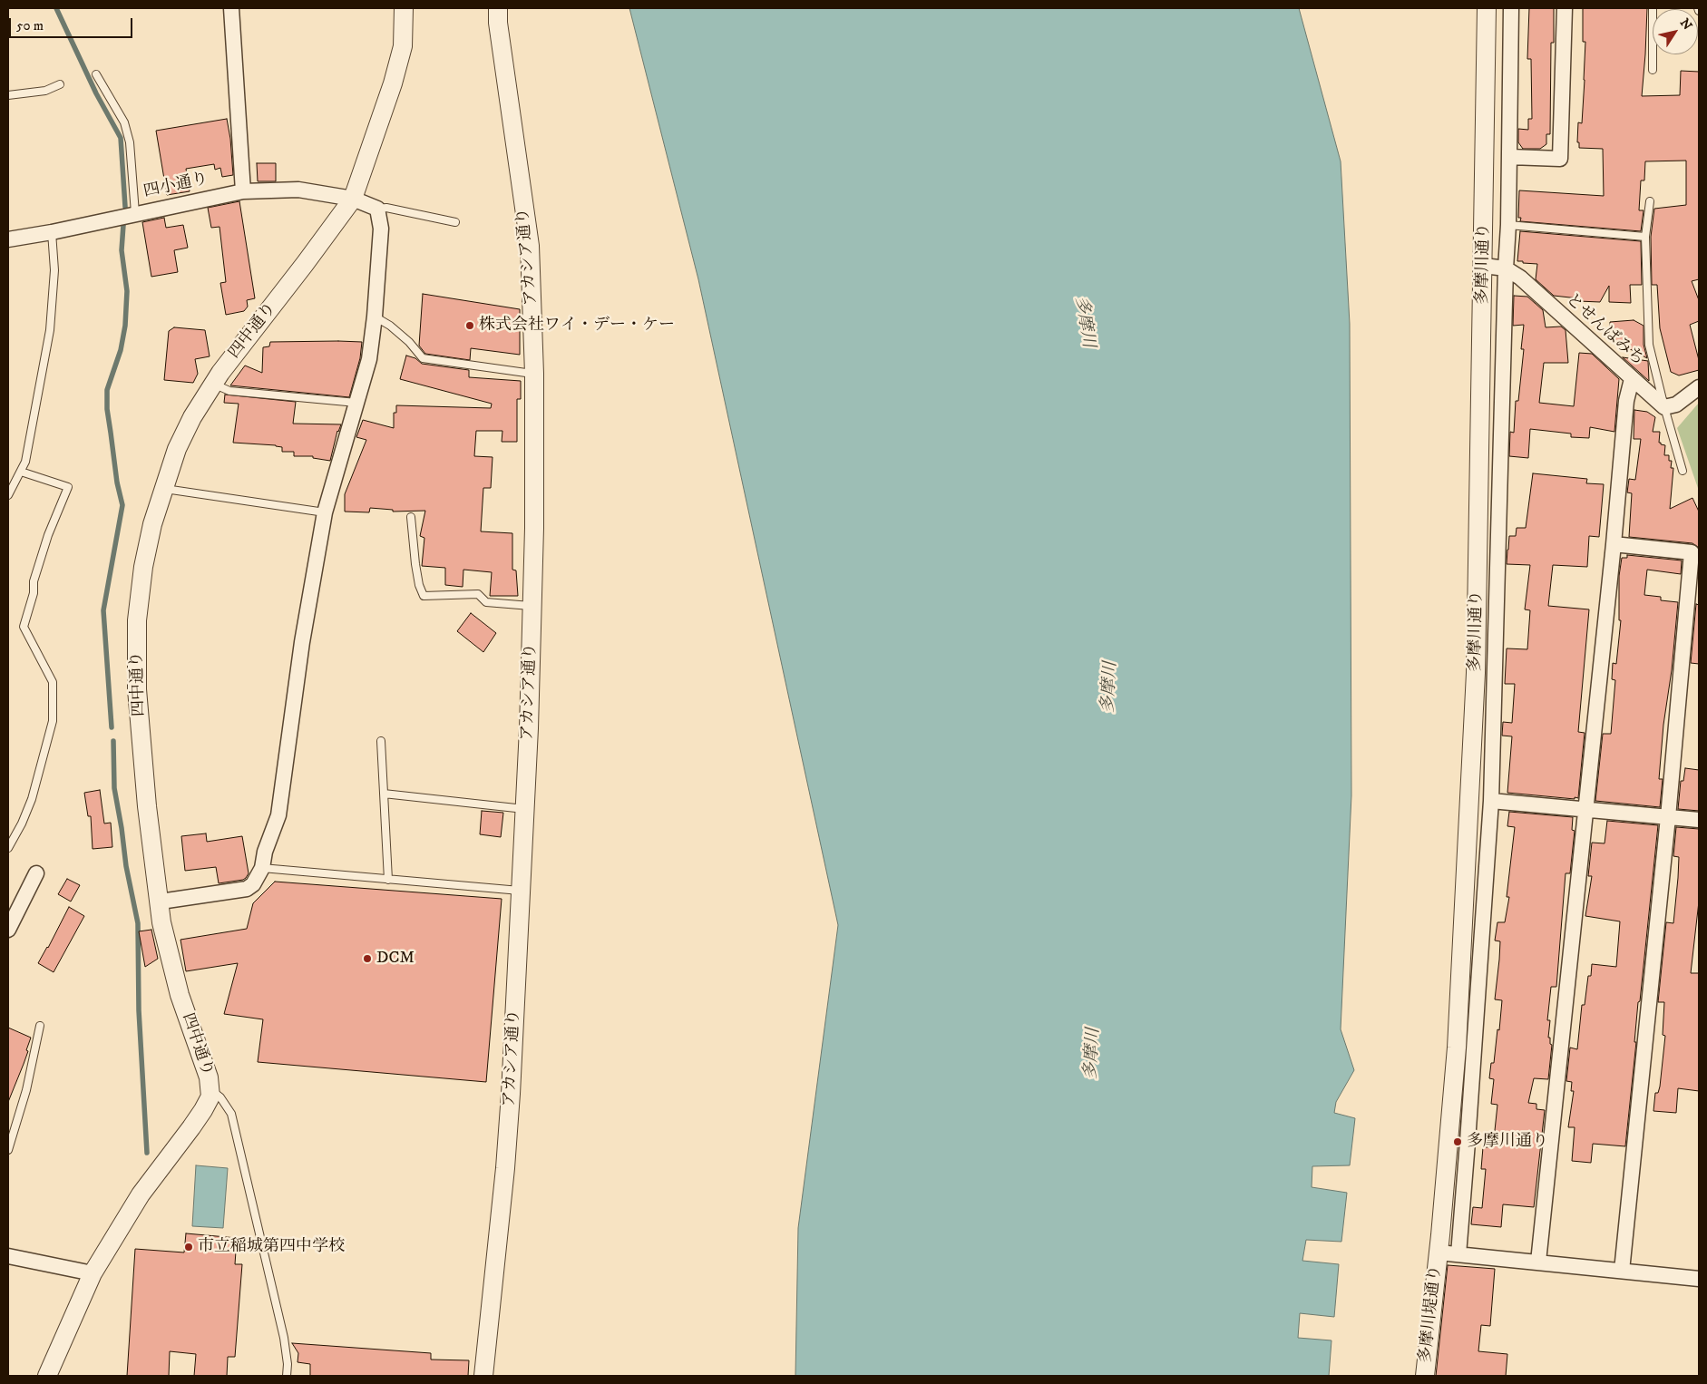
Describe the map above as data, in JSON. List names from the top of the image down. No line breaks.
{"streets":{"street":["四小通り","アカシア通り","多摩川通り","とせんばみち","四中通り","多摩川堤通り"]},"crossings":[["四小通り","四中通り"],["多摩川通り","とせんばみち"],["多摩川通り","多摩川堤通り"]],"water":["多摩川"],"places":["株式会社ワイ・デー・ケー","DCM","多摩川通り","市立稲城第四中学校"],"scale_bar":"50 m","north":"top right"}
